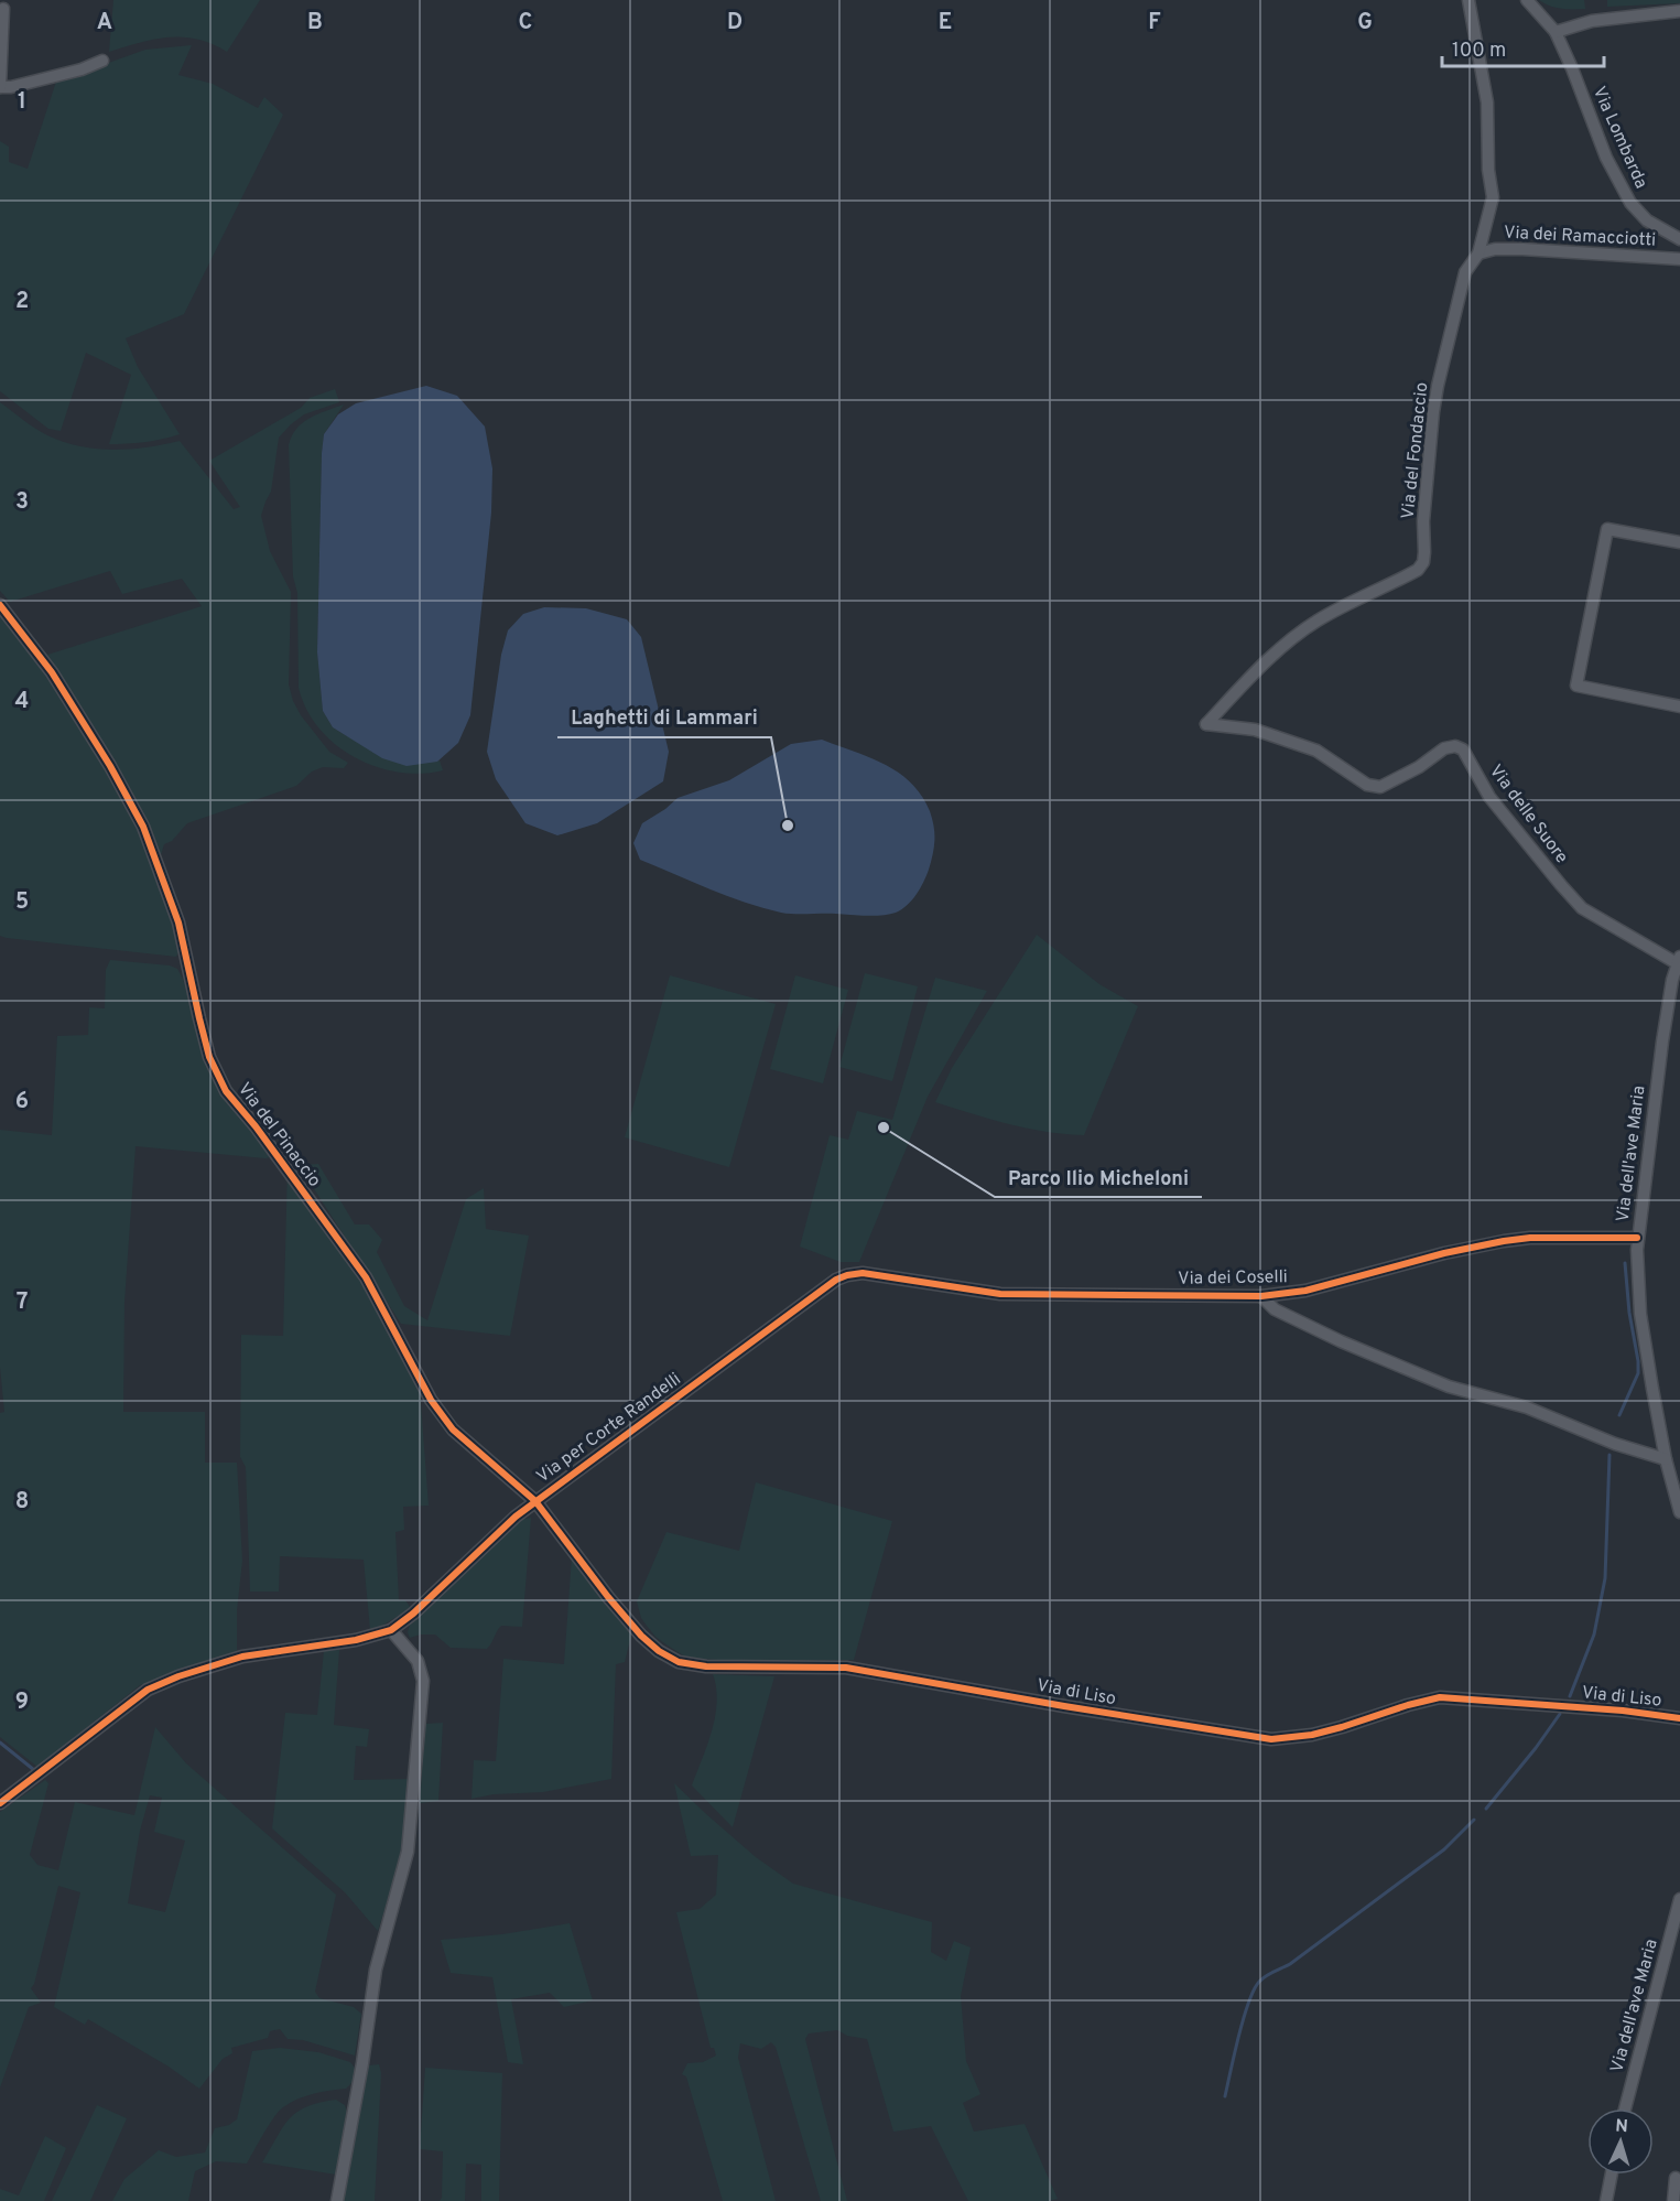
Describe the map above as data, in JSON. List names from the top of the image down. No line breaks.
{"streets":{"street":["Via Lombarda","Via dei Ramacciotti","Via del Fondaccio","Via delle Suore","Via del Pinaccio","Via dell'ave Maria","Via dei Coselli","Via per Corte Randelli","Via di Liso"]},"crossings":[["Via dei Ramacciotti","Via del Fondaccio"],["Via del Fondaccio","Via delle Suore"],["Via delle Suore","Via dell'ave Maria"],["Via del Pinaccio","Via per Corte Randelli"],["Via del Pinaccio","Via di Liso"],["Via dell'ave Maria","Via dei Coselli"],["Via dei Coselli","Via per Corte Randelli"],["Via per Corte Randelli","Via di Liso"]],"places":["Laghetti di Lammari","Parco Ilio Micheloni"],"scale_bar":"100 m","north":"top","grid":{"columns":["A","B","C","D","E","F","G"],"rows":["1","2","3","4","5","6","7","8","9"]}}
